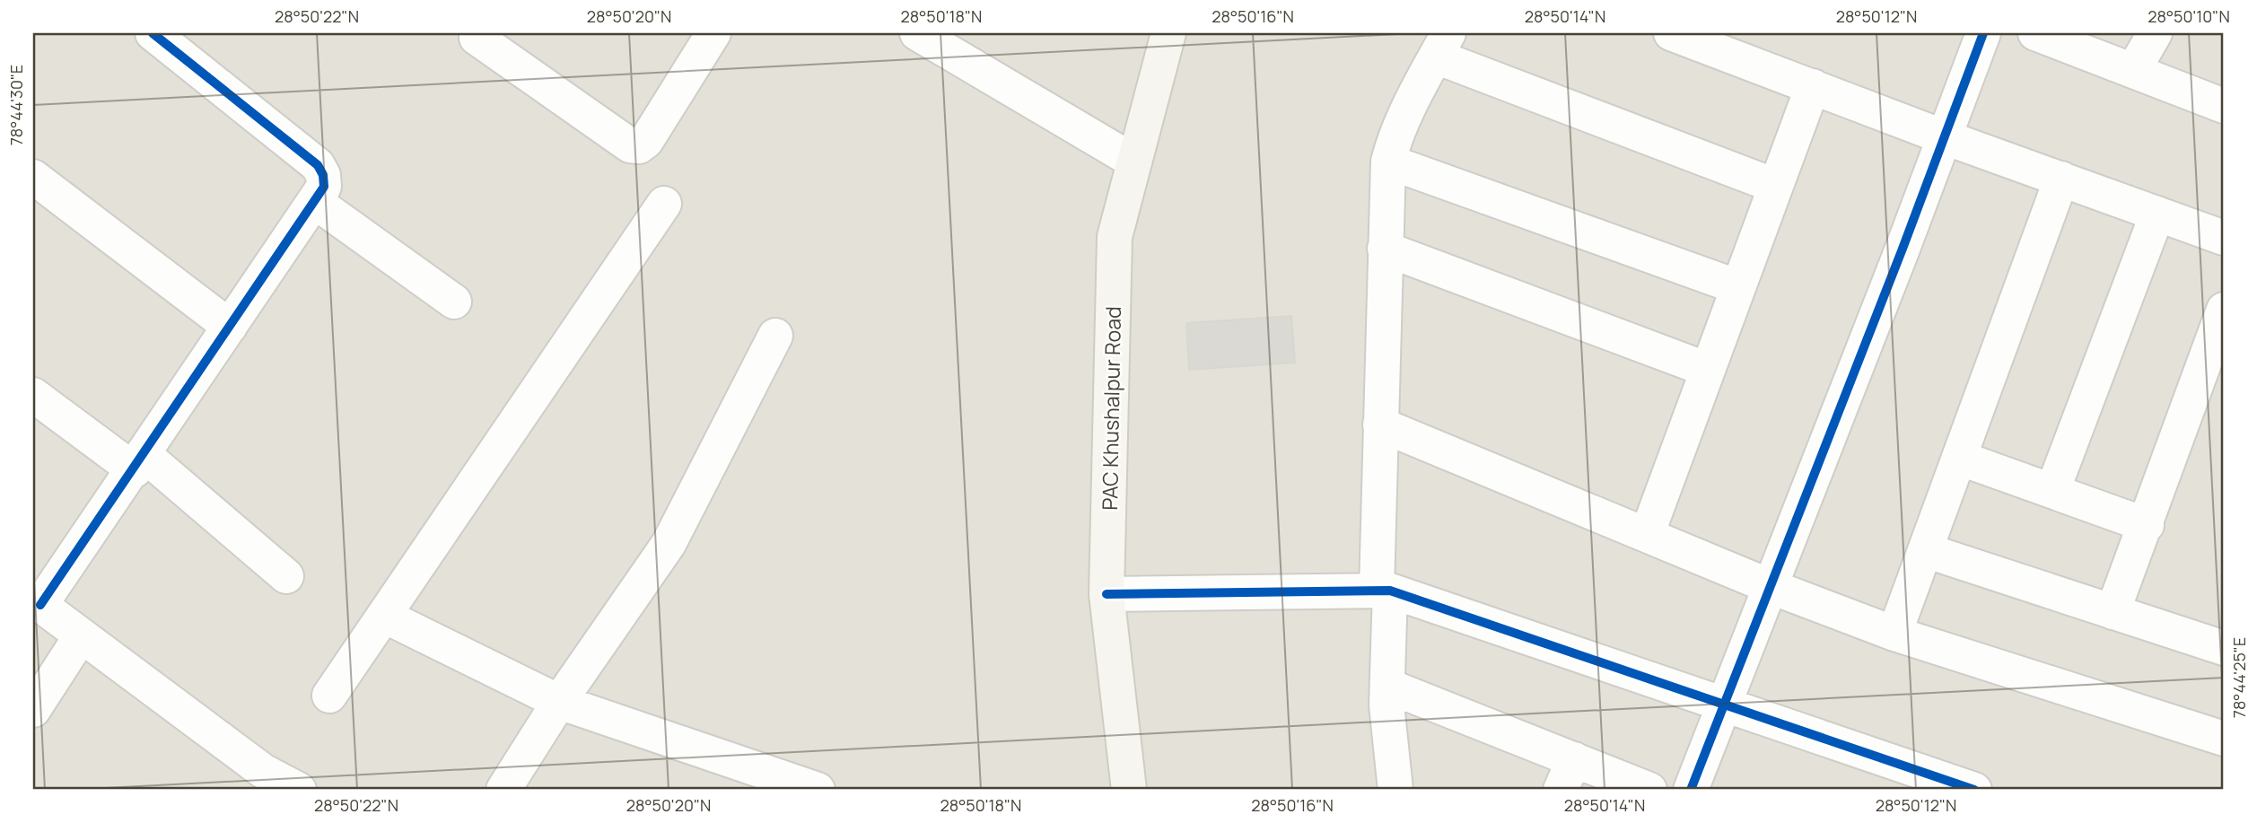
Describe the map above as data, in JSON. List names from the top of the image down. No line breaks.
{"streets":{"main road":["PAC Khushalpur Road"]},"coordinates":["28°50'22\"N","28°50'20\"N","28°50'18\"N","28°50'16\"N","28°50'14\"N","28°50'12\"N","28°50'10\"N","78°44'30\"E","78°44'25\"E"]}
